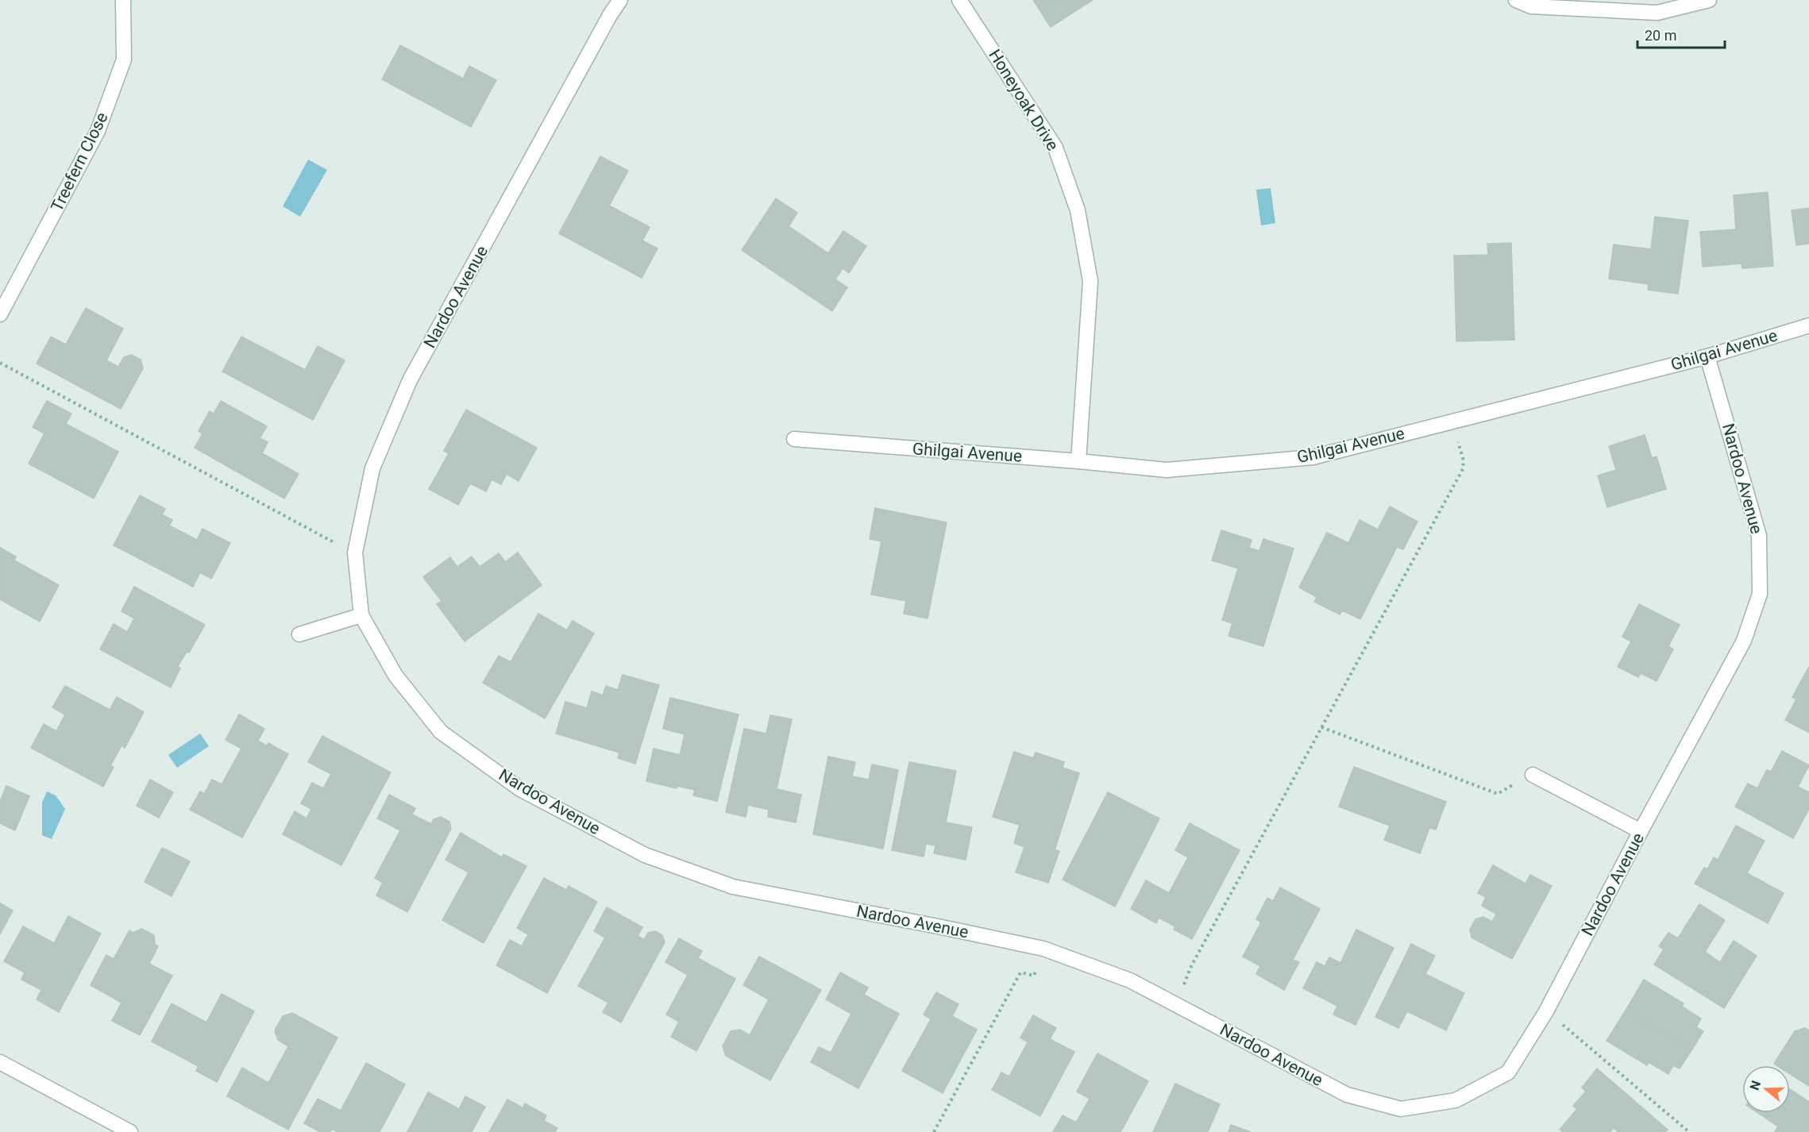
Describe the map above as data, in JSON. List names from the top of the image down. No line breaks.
{"streets":{"street":["Honeyoak Drive","Treefern Close","Nardoo Avenue","Ghilgai Avenue"]},"crossings":[["Honeyoak Drive","Ghilgai Avenue"],["Nardoo Avenue","Ghilgai Avenue"]],"scale_bar":"20 m","north":"left"}
